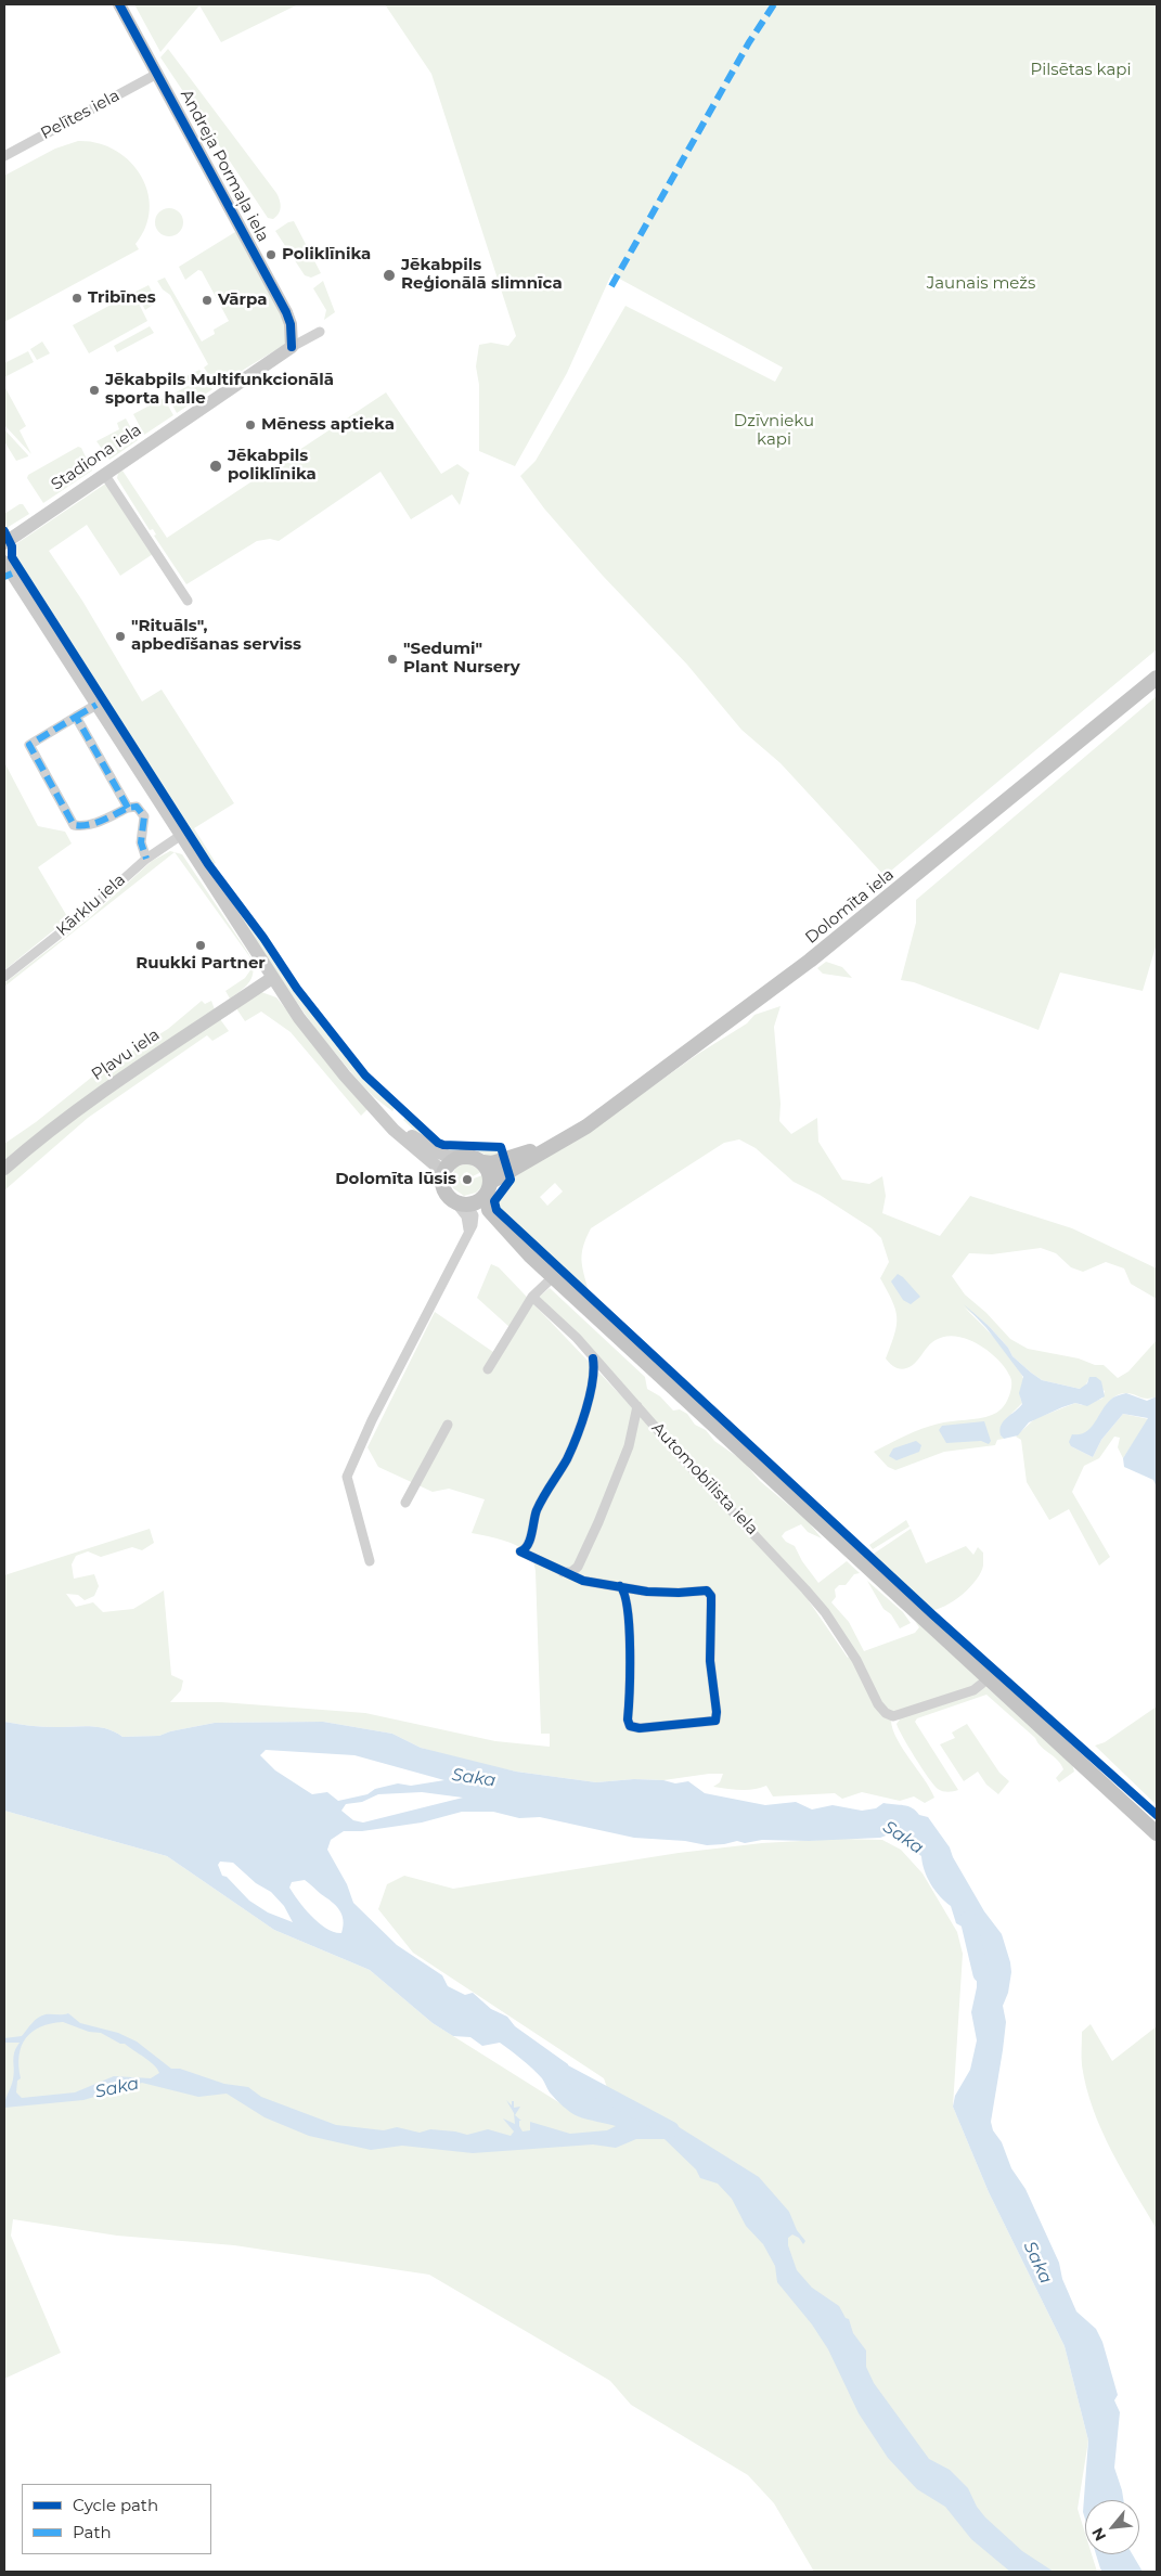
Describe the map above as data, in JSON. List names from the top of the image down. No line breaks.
{"streets":{"main road":["Dolomīta iela"],"street":["Pelītes iela","Andreja Pormaļa iela","Stadiona iela","Kārklu iela","Pļavu iela","Automobīlista iela"]},"crossings":[["Pelītes iela","Andreja Pormaļa iela"],["Andreja Pormaļa iela","Stadiona iela"]],"water":["Saka"],"parks":["Pilsētas kapi","Jaunais mežs","Dzīvnieku kapi"],"places":["Poliklīnika","Jēkabpils Reģionālā slimnīca","Tribīnes","Vārpa","Jēkabpils Multifunkcionālā sporta halle","Mēness aptieka","Jēkabpils poliklīnika","\"Rituāls\", apbedīšanas serviss","\"Sedumi\" Plant Nursery","Ruukki Partner","Dolomīta lūsis"],"legend":["Cycle path","Path"],"north":"bottom left"}
